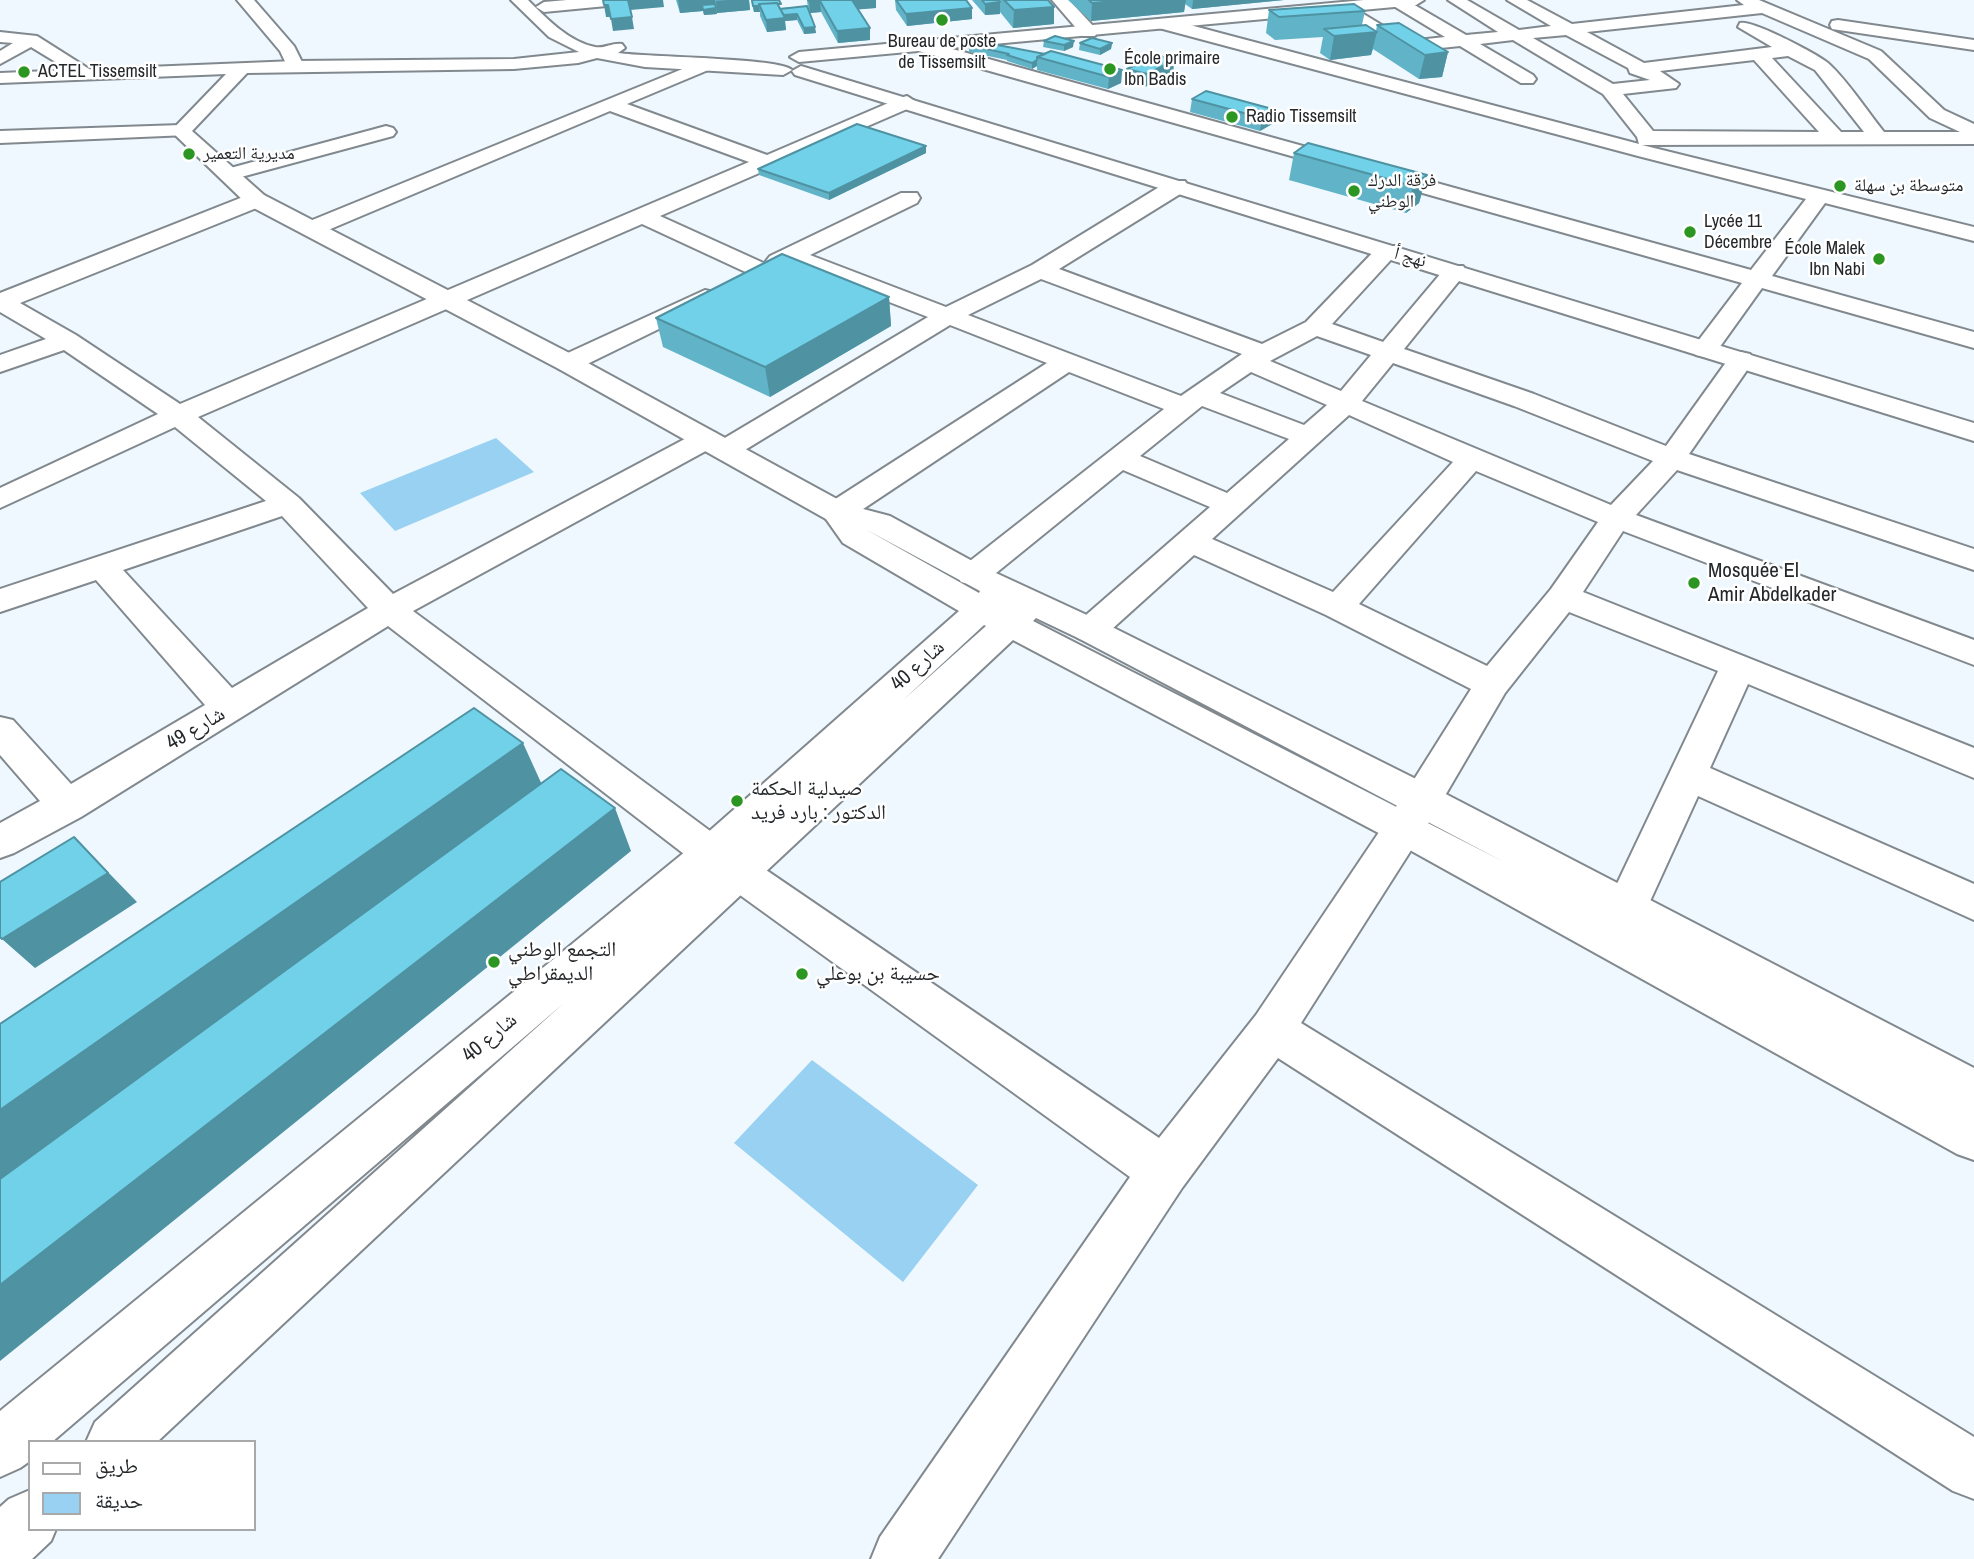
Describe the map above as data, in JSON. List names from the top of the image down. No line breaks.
{"streets":{"street":["نهج أ","شارع 40","شارع 49"]},"crossings":[["نهج أ","شارع 40"],["نهج أ","شارع 49"]],"places":["Bureau de poste de Tissemsilt","École primaire Ibn Badis","ACTEL Tissemsilt","Radio Tissemsilt","مديرية التعمير","متوسطة بن سهلة","فرقة الدرك الوطني","Lycée 11 Décembre","École Malek Ibn Nabi","Mosquée El Amir Abdelkader","صيدلية الحكمة الدكتور : بارد فريد","التجمع الوطني الديمقراطي","حسيبة بن بوعلي"],"legend":["طريق","حديقة"]}
